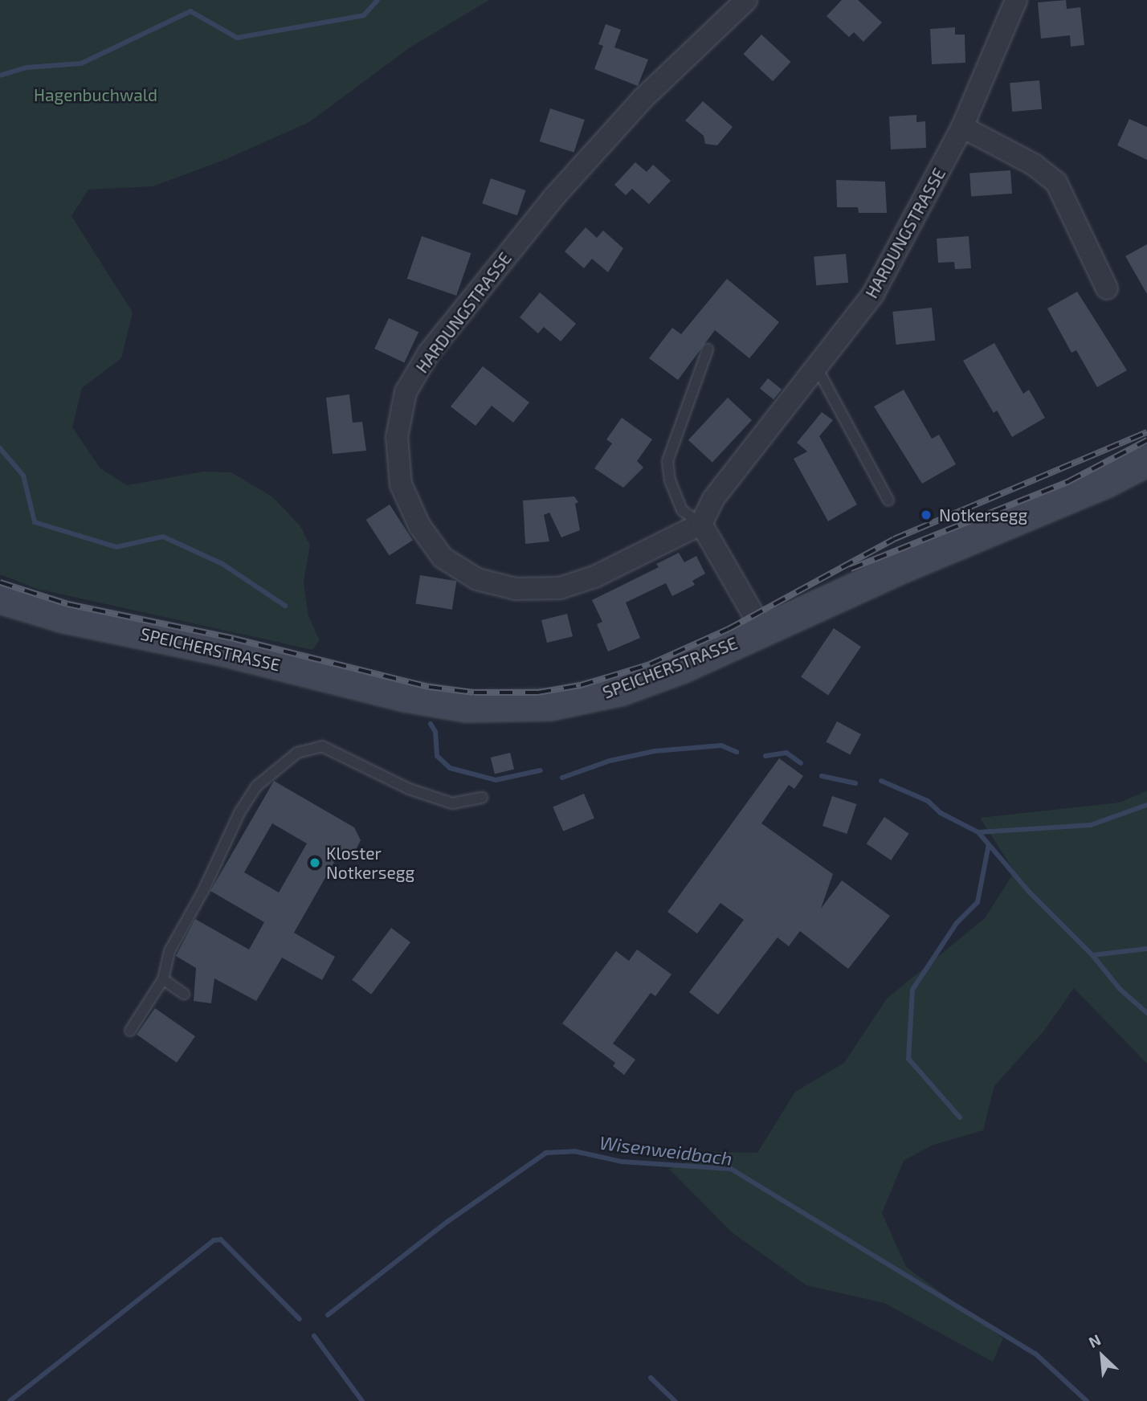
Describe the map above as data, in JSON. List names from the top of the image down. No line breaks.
{"streets":{"main road":["SPEICHERSTRASSE"],"street":["HARDUNGSTRASSE"]},"water":["Wisenweidbach"],"parks":["Hagenbuchwald"],"places":["Notkersegg","Kloster Notkersegg"],"north":"top left"}
